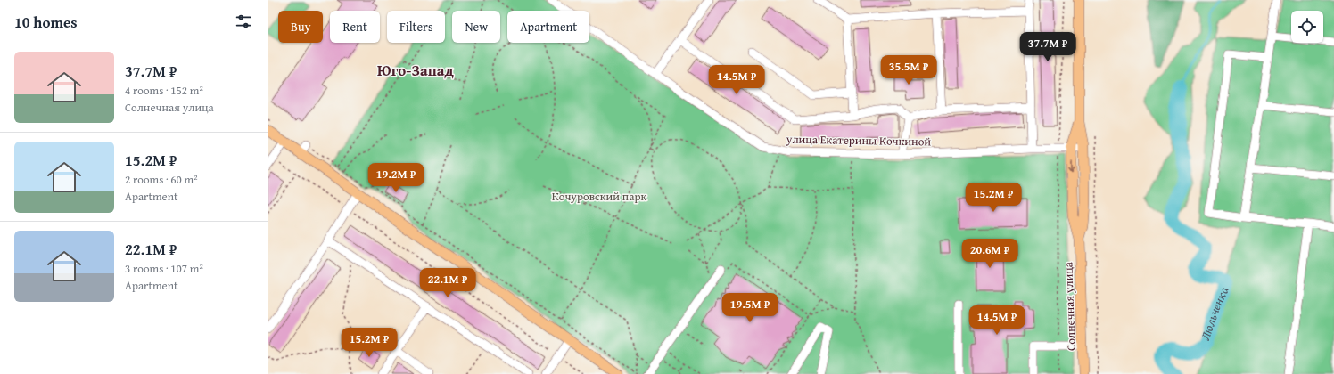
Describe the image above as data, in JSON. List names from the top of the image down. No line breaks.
{"streets":{"main road":["Солнечная улица"],"street":["улица Екатерины Кочкиной"]},"crossings":[["улица Екатерины Кочкиной","Солнечная улица"]],"districts":["Юго-Запад"],"water":["Люльченка"],"parks":["Кочуровский парк"],"page":{"heading":"10 homes","chip":["Buy","Rent","Filters","New","Apartment"],"price":["37.7M ₽","35.5M ₽","14.5M ₽","19.2M ₽","15.2M ₽","20.6M ₽","22.1M ₽","19.5M ₽","14.5M ₽","15.2M ₽"],"list":[{"name":"37.7M ₽","note":"4 rooms · 152 m² · Солнечная улица"},{"name":"15.2M ₽","note":"2 rooms · 60 m² · Apartment"},{"name":"22.1M ₽","note":"3 rooms · 107 m² · Apartment"}]}}
